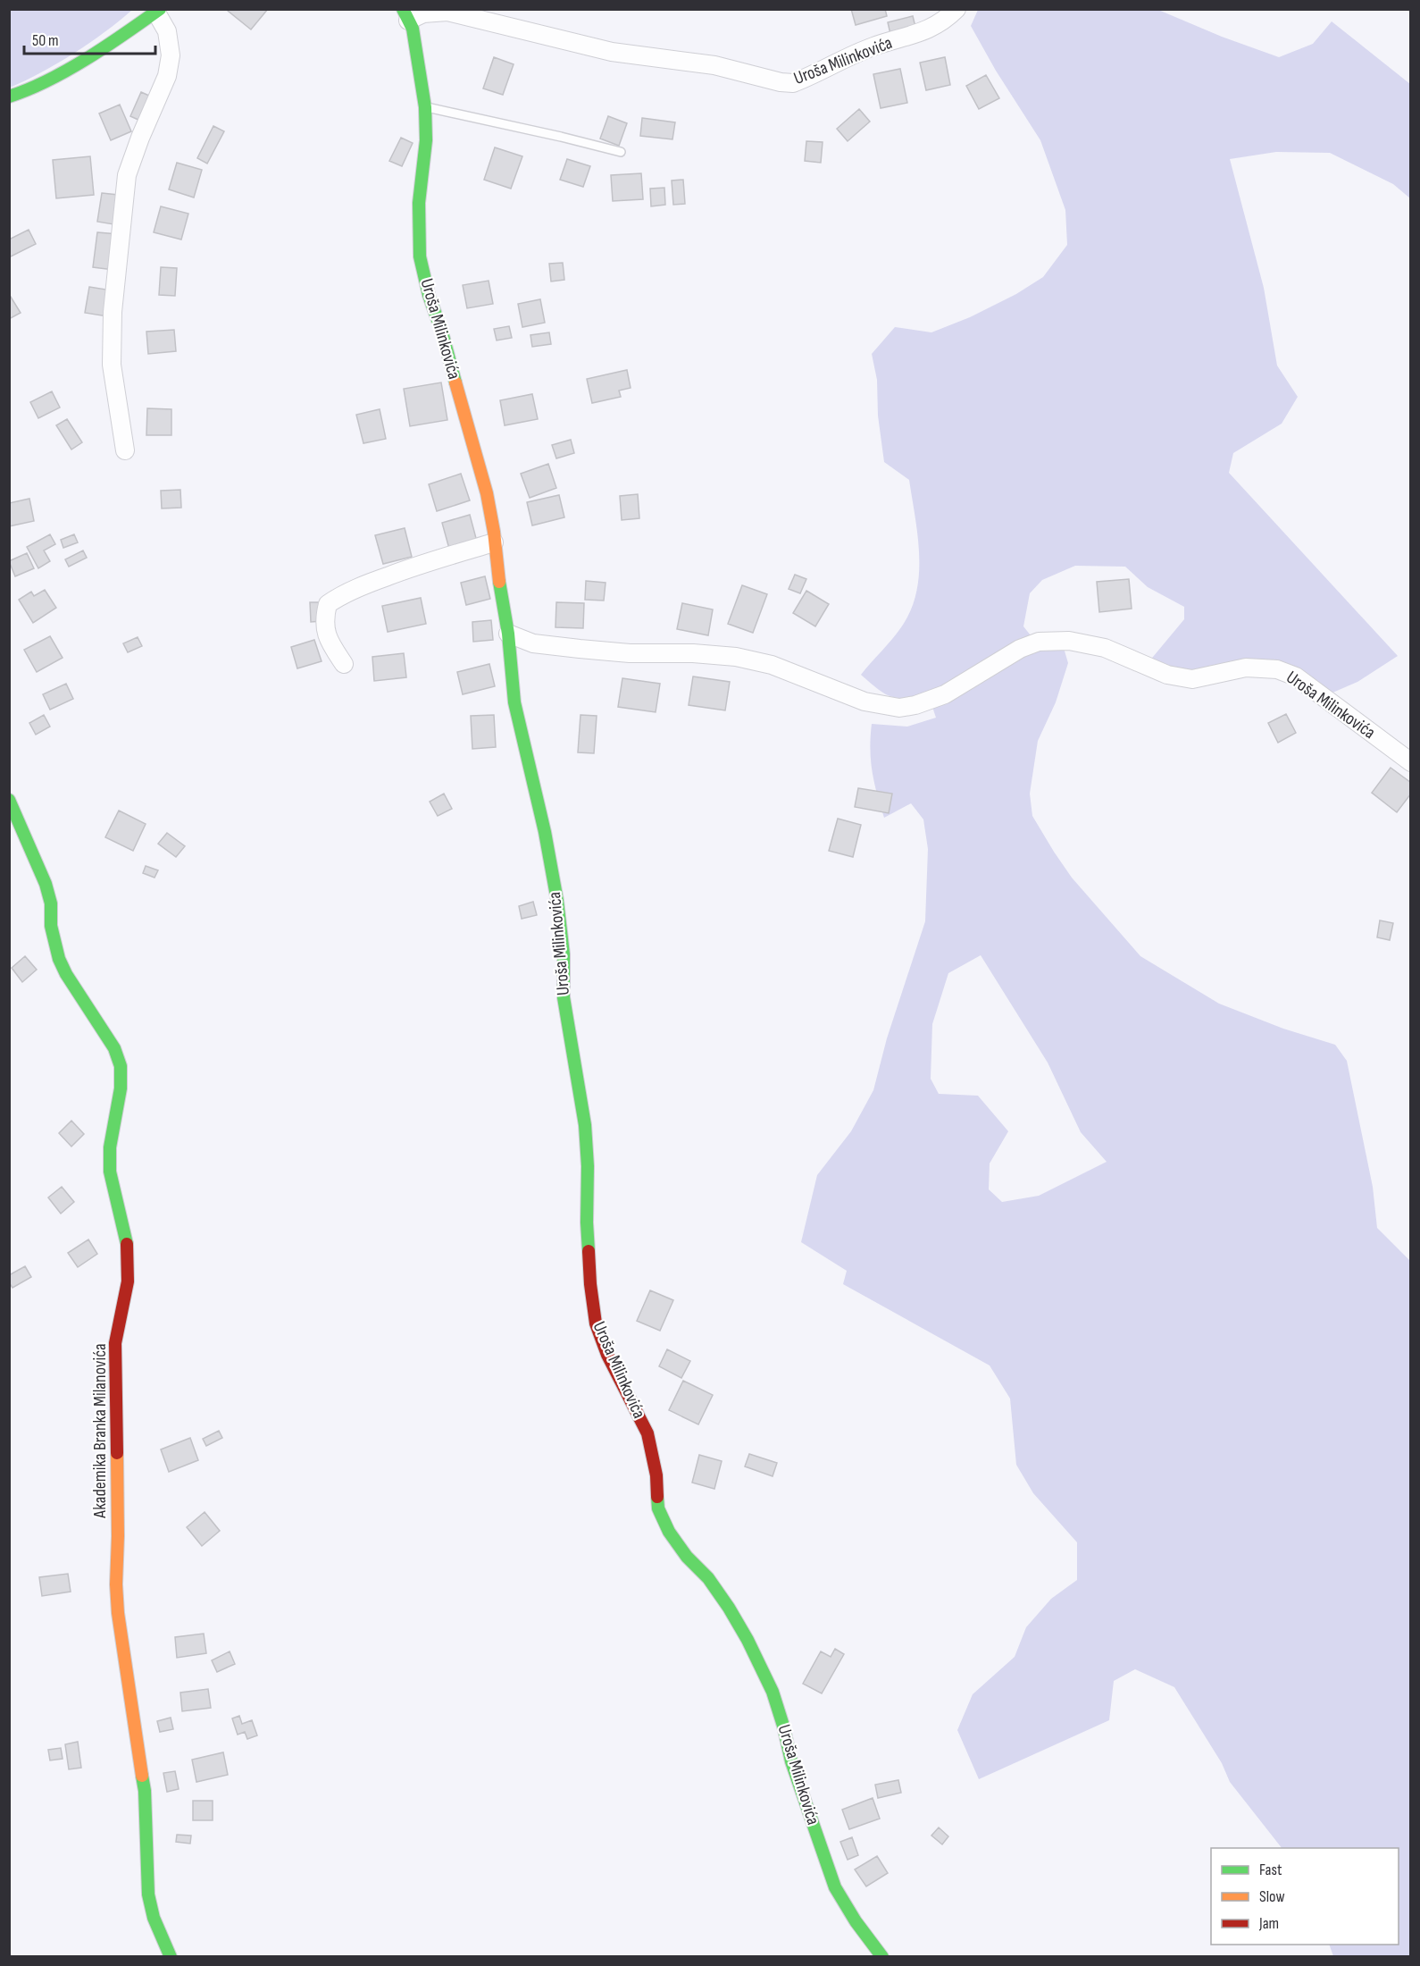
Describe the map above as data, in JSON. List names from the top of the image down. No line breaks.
{"streets":{"street":["Uroša Milinkovića","Akademika Branka Milanovića"]},"legend":["Fast","Slow","Jam"],"scale_bar":"50 m"}
